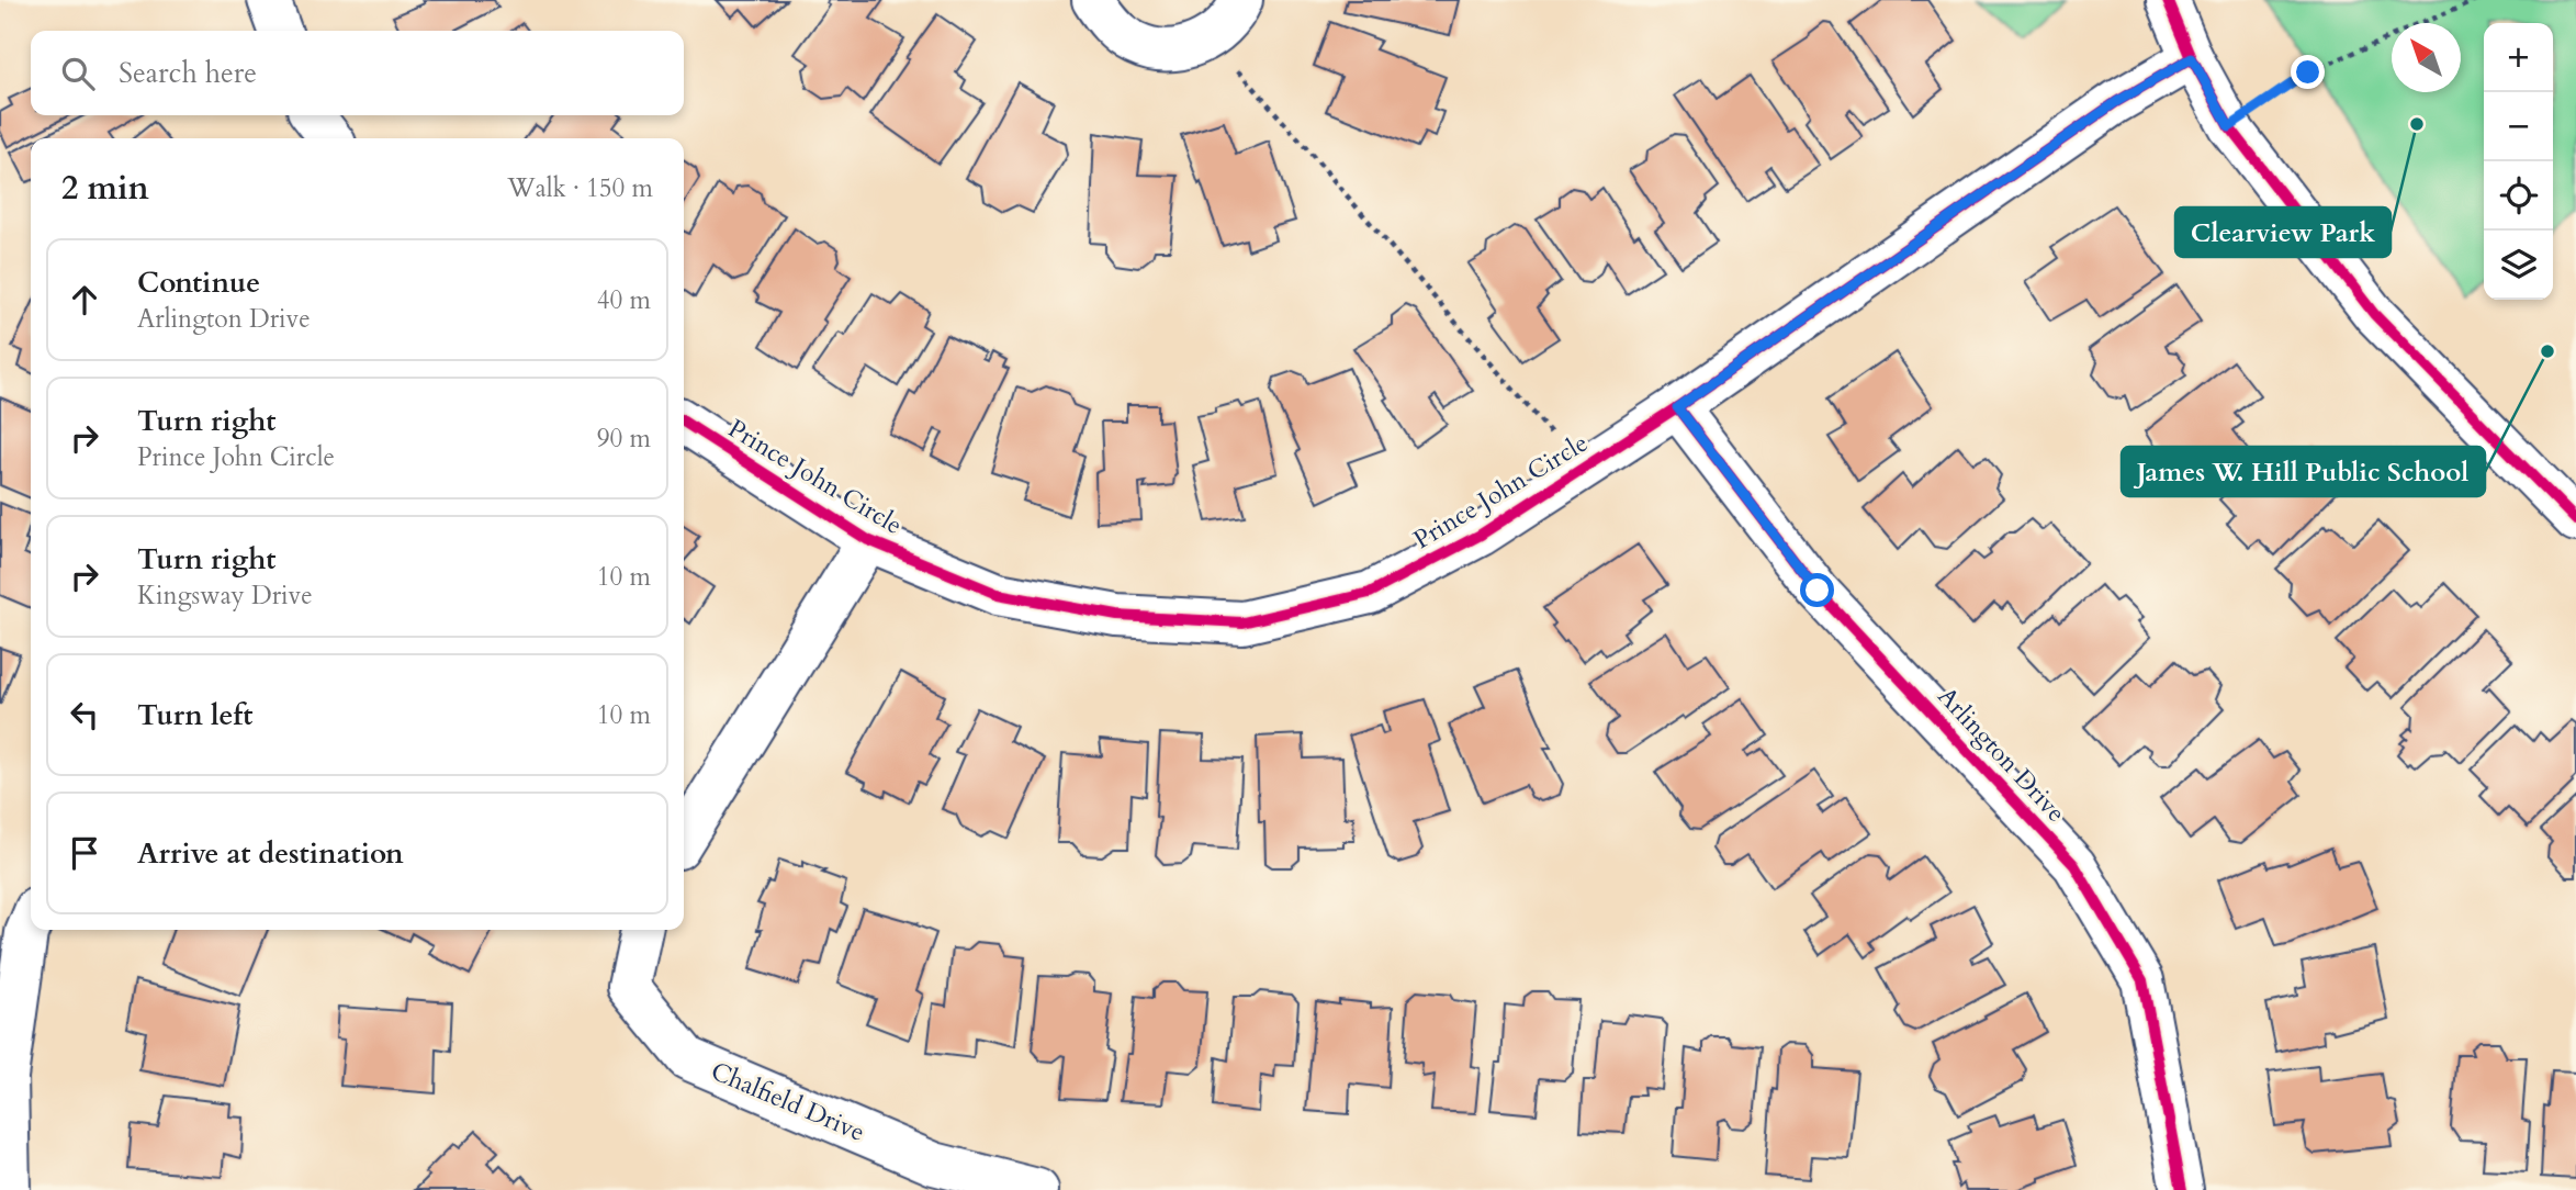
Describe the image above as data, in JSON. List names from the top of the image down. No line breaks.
{"streets":{"street":["Prince John Circle","Arlington Drive","Chalfield Drive"]},"crossings":[["Prince John Circle","Arlington Drive"]],"places":["Clearview Park","James W. Hill Public School"],"north":"top left","page":{"map_buttons":["+","−"],"search":"Search here","heading":["2 min","Walk · 150 m"],"list":[["Continue","Arlington Drive","40 m"],["Turn right","Prince John Circle","90 m"],["Turn right","Kingsway Drive","10 m"],["Turn left","10 m"],"Arrive at destination"]}}
